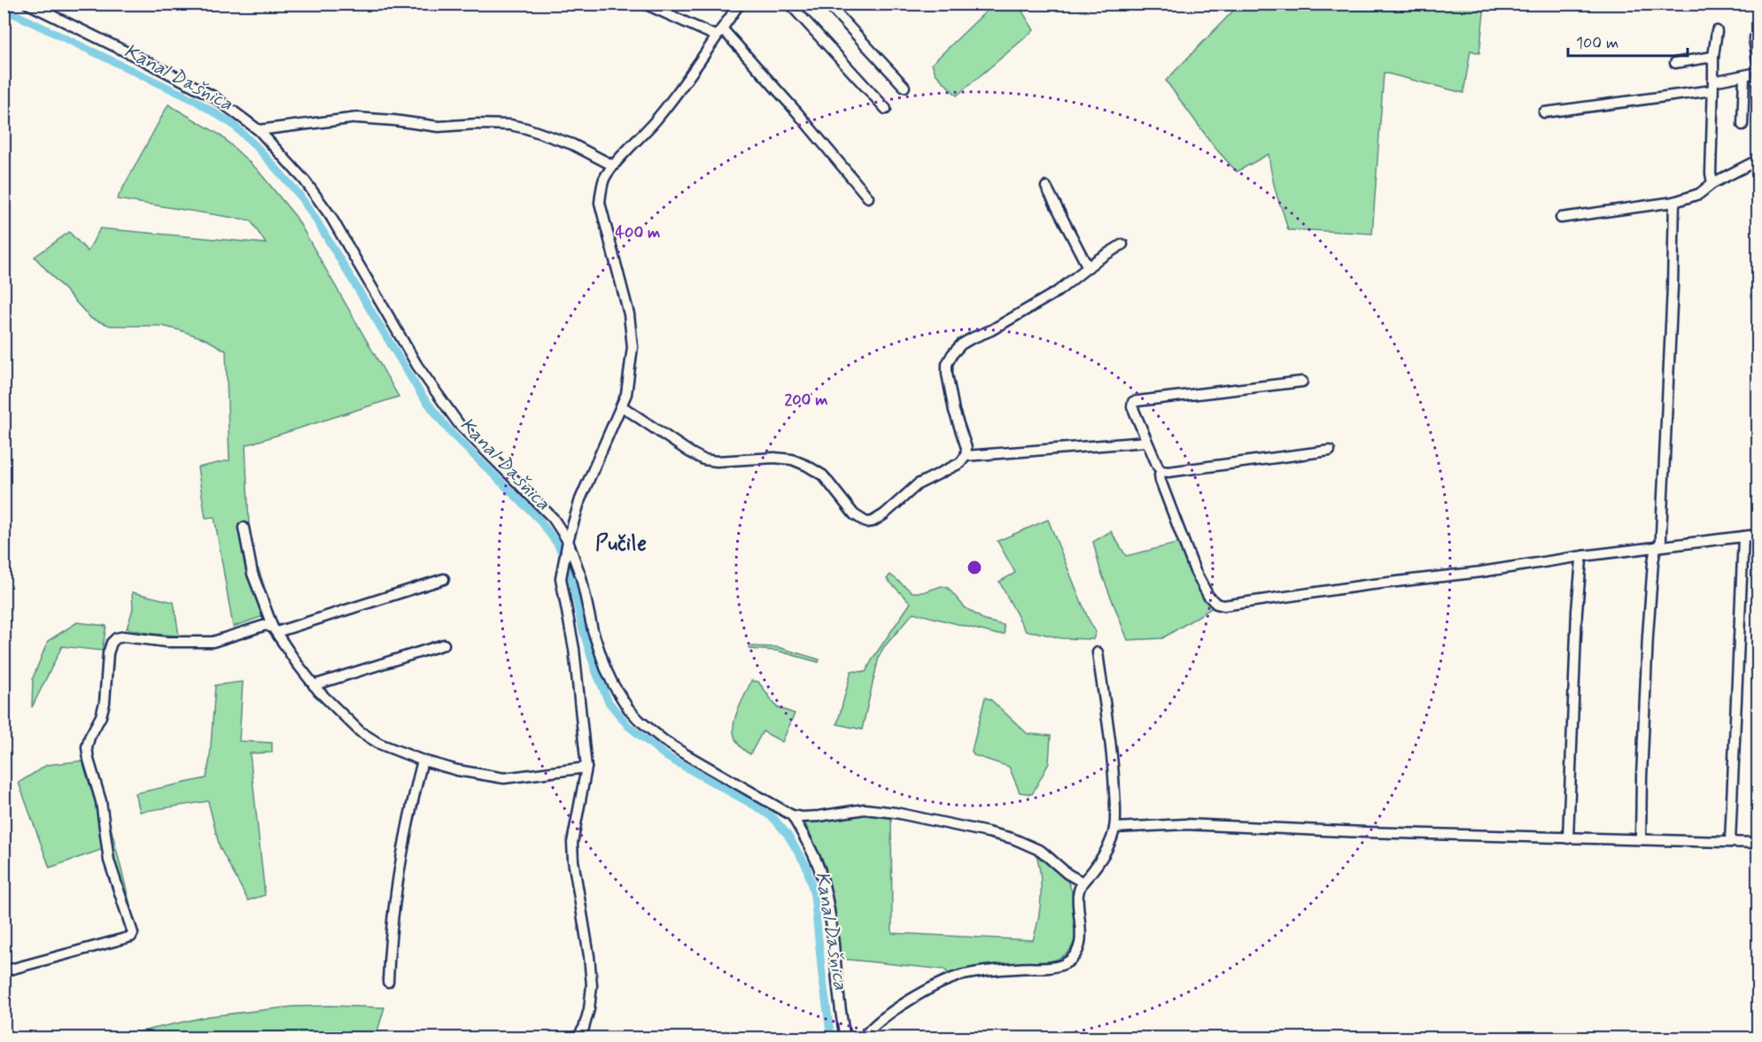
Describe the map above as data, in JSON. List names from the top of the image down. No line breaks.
{"districts":["Pučile"],"water":["Kanal Dašnica"],"scale_bar":"100 m","rings":["400 m","200 m"]}
